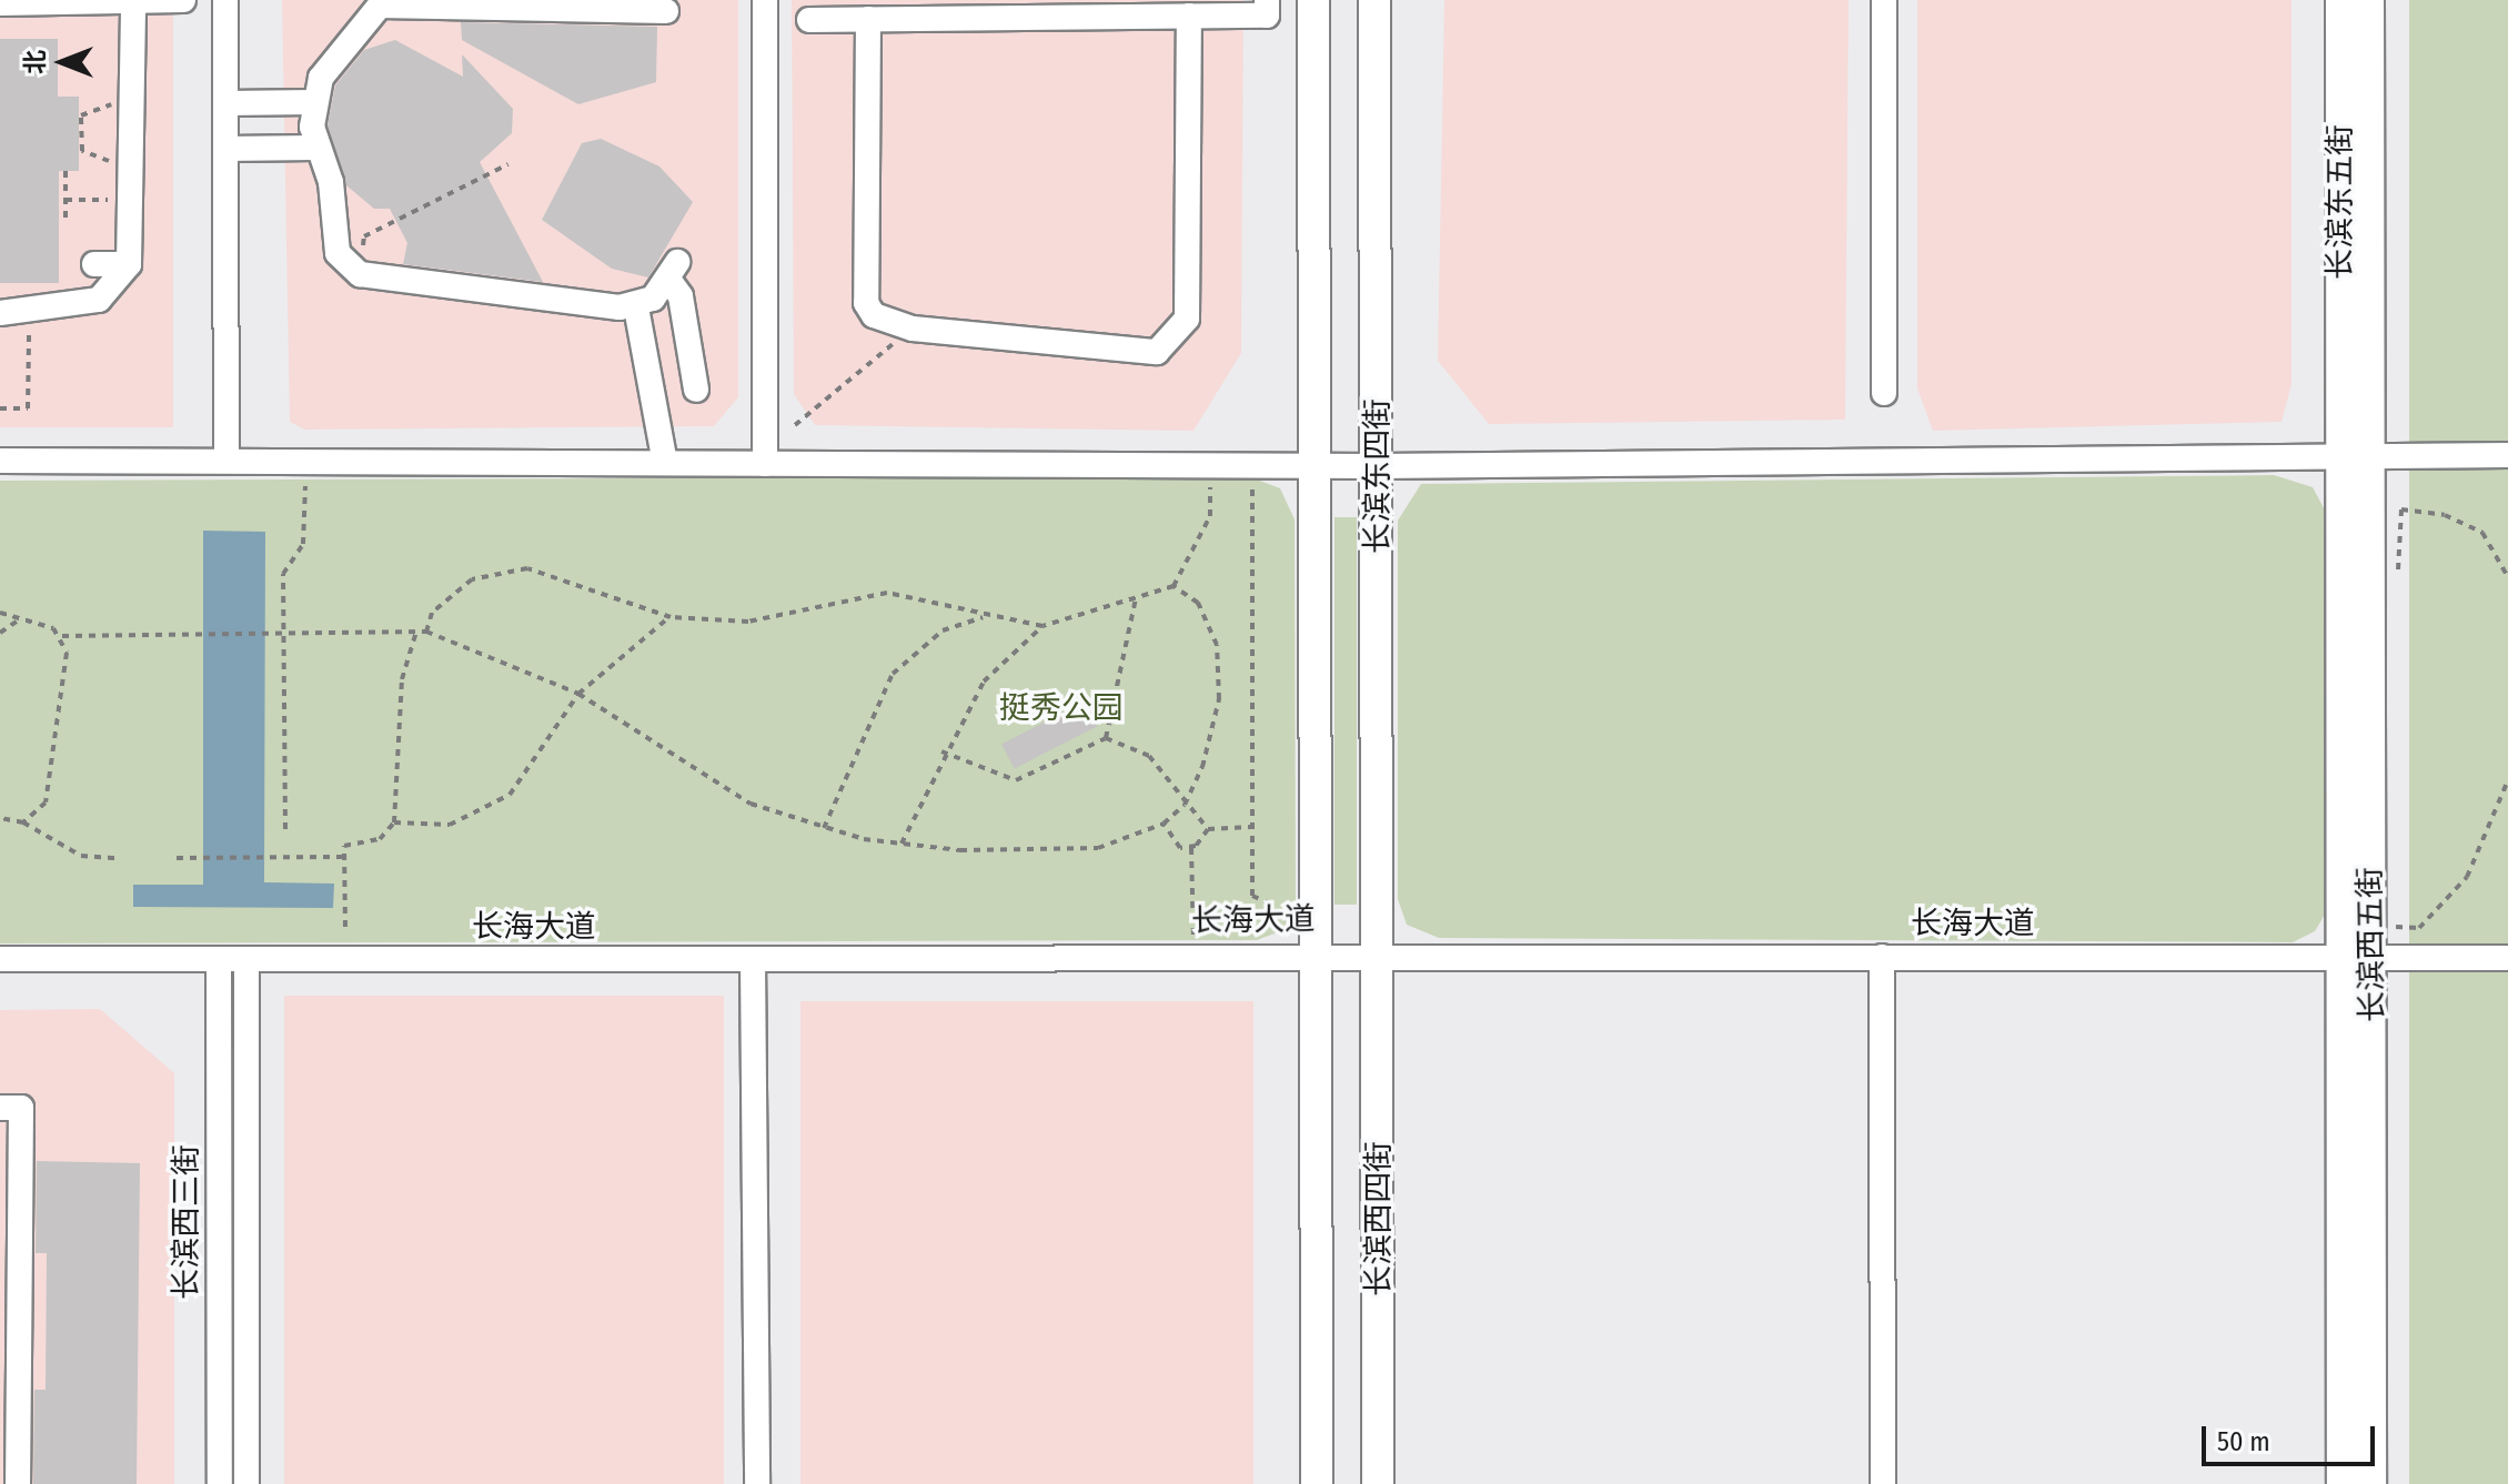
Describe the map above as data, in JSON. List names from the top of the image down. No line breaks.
{"streets":{"main road":["长滨东五街","长滨东四街","长滨西五街","长滨西四街"],"street":["长海大道","长滨西三街"]},"crossings":[["长滨东五街","长滨西五街"],["长滨东四街","长海大道"],["长滨东四街","长滨西四街"],["长海大道","长滨西五街"],["长海大道","长滨西四街"],["长海大道","长滨西三街"]],"parks":["挺秀公园"],"scale_bar":"50 m","north":"left"}
